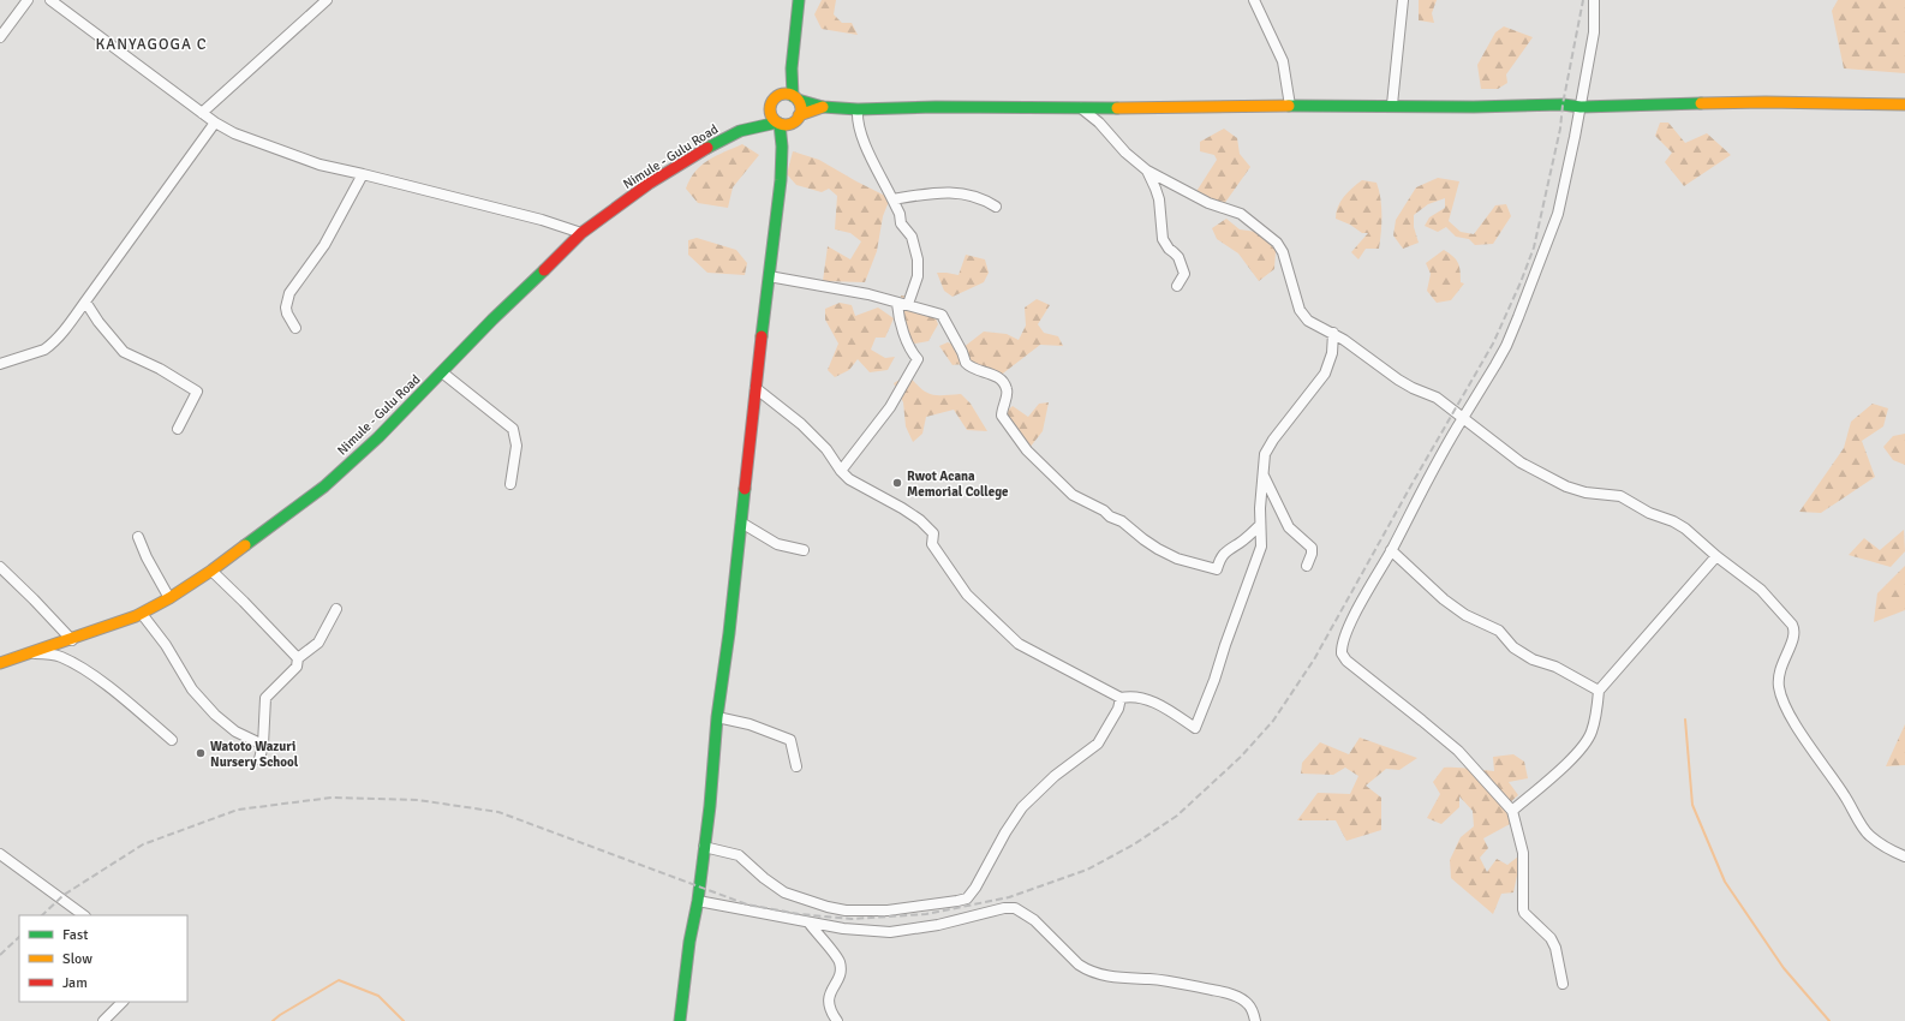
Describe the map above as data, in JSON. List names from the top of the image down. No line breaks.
{"streets":{"main road":["Nimule - Gulu Road"]},"districts":["KANYAGOGA C"],"places":["Rwot Acana Memorial College","Watoto Wazuri Nursery School"],"legend":["Fast","Slow","Jam"]}
